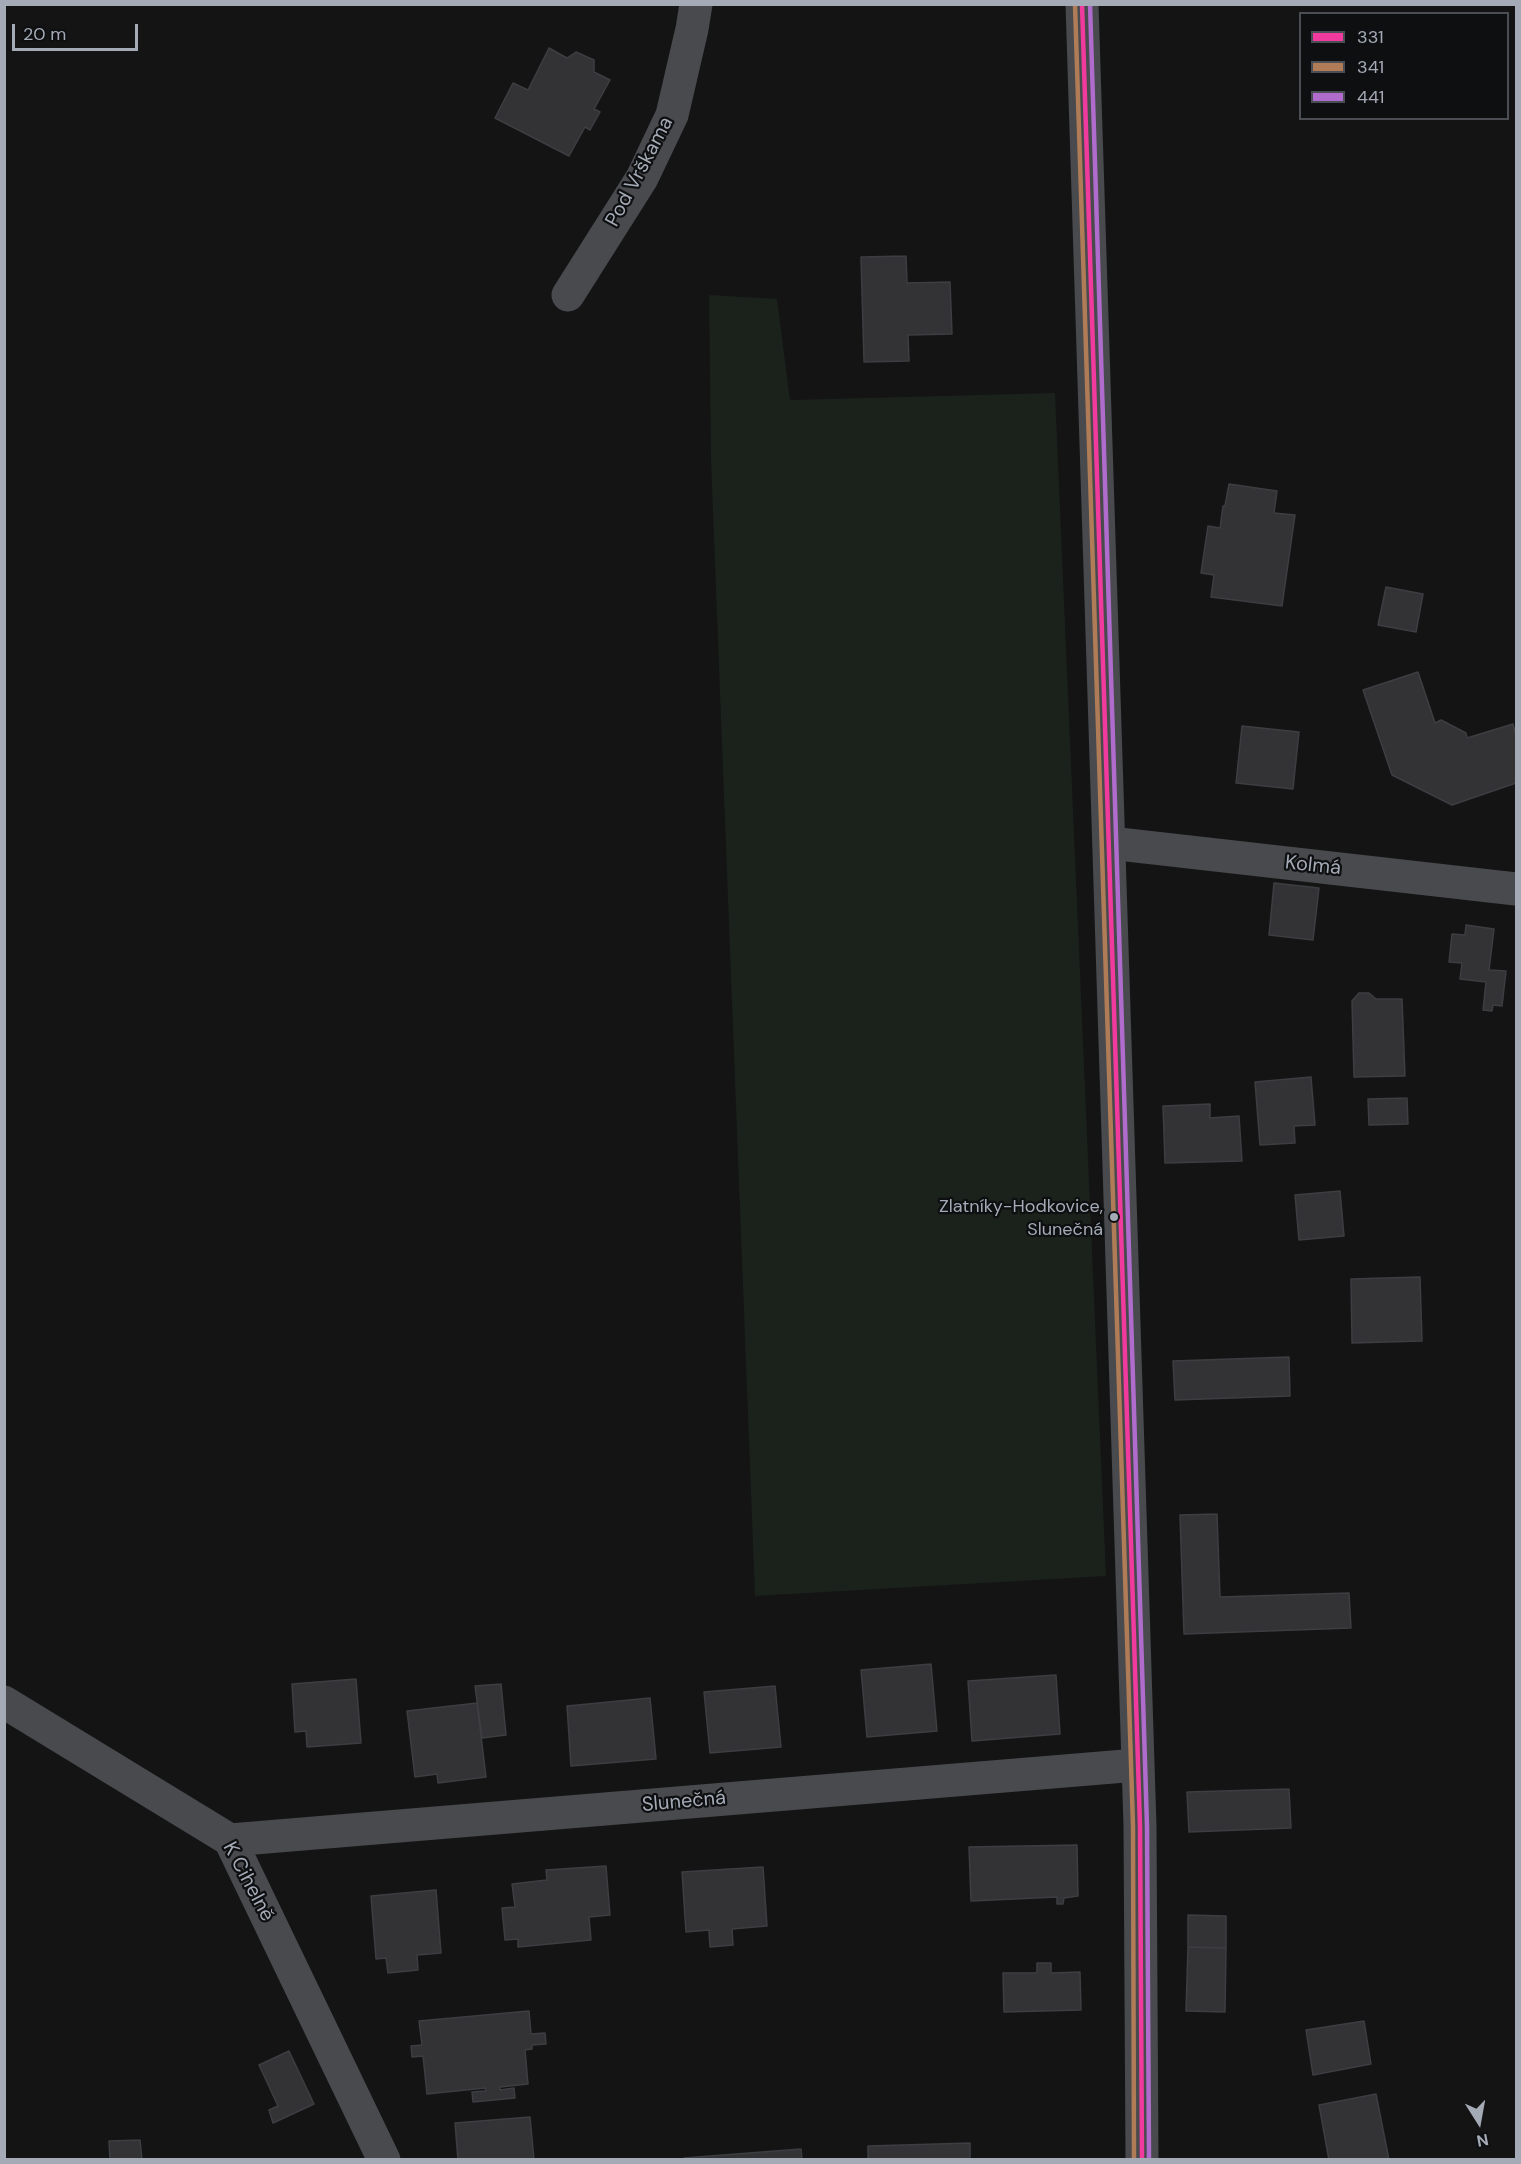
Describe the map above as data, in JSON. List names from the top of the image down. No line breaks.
{"streets":{"street":["Pod Vrškama","Kolmá","Slunečná","K Cihelně"]},"crossings":[["Slunečná","K Cihelně"]],"places":["Zlatníky-Hodkovice, Slunečná"],"lines":["transit line 331","transit line 341","transit line 441"],"legend":["331","341","441"],"scale_bar":"20 m","north":"bottom"}
